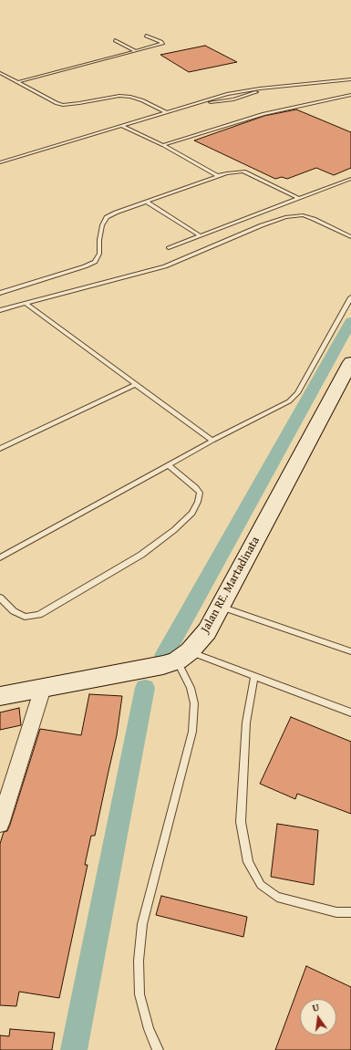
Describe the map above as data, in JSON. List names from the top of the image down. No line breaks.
{"streets":{"main road":["Jalan RE. Martadinata"]},"north":"top"}
